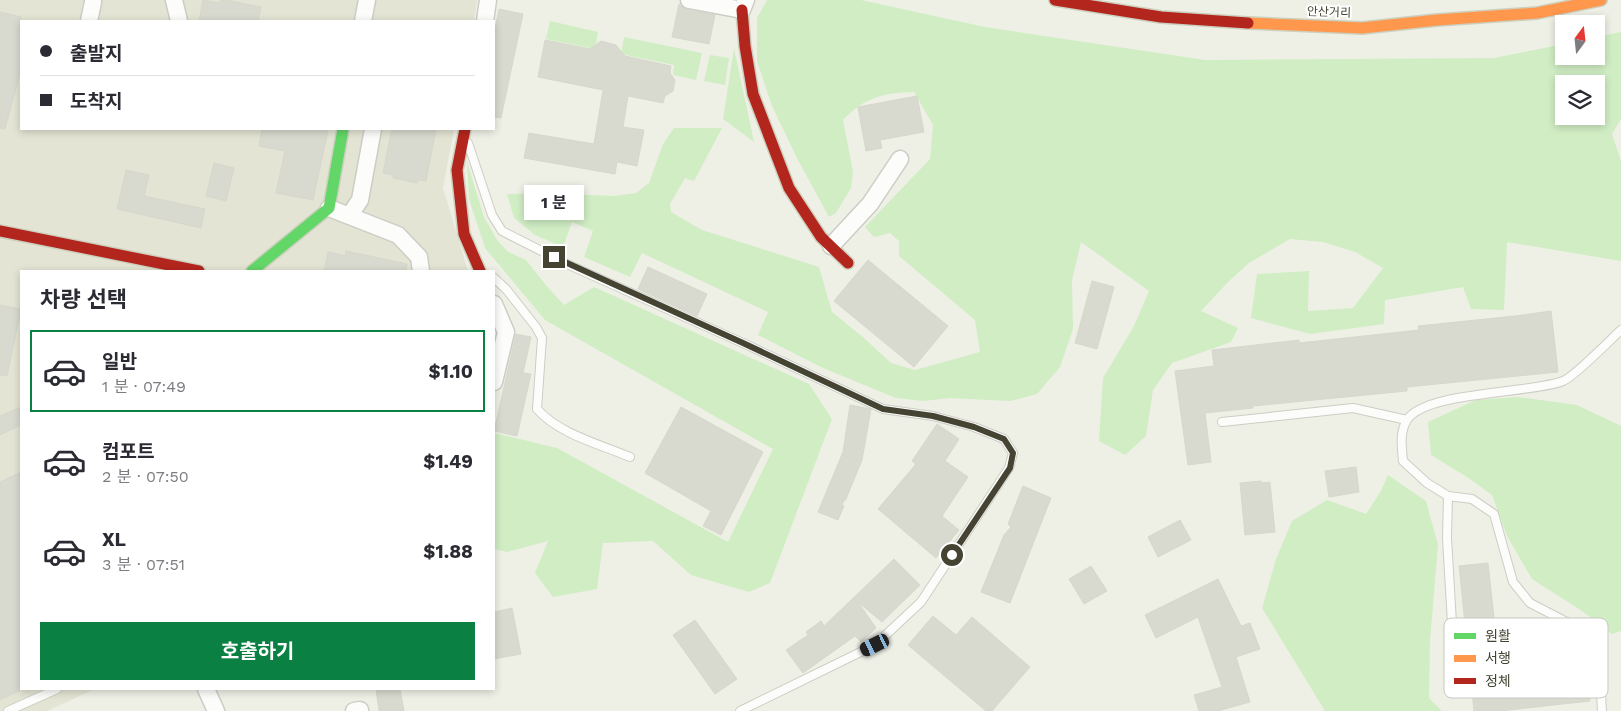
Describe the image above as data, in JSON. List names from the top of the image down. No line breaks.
{"streets":{"street":["안산거리"]},"legend":["원활","서행","정체"],"north":"top","page":{"banner":["출발지","도착지"],"bubble":"1 분","heading":"차량 선택","list":[{"name":"일반","note":"1 분 · 07:49","value":"$1.10"},{"name":"컴포트","note":"2 분 · 07:50","value":"$1.49"},{"name":"XL","note":"3 분 · 07:51","value":"$1.88"}],"buttons":"호출하기"}}
